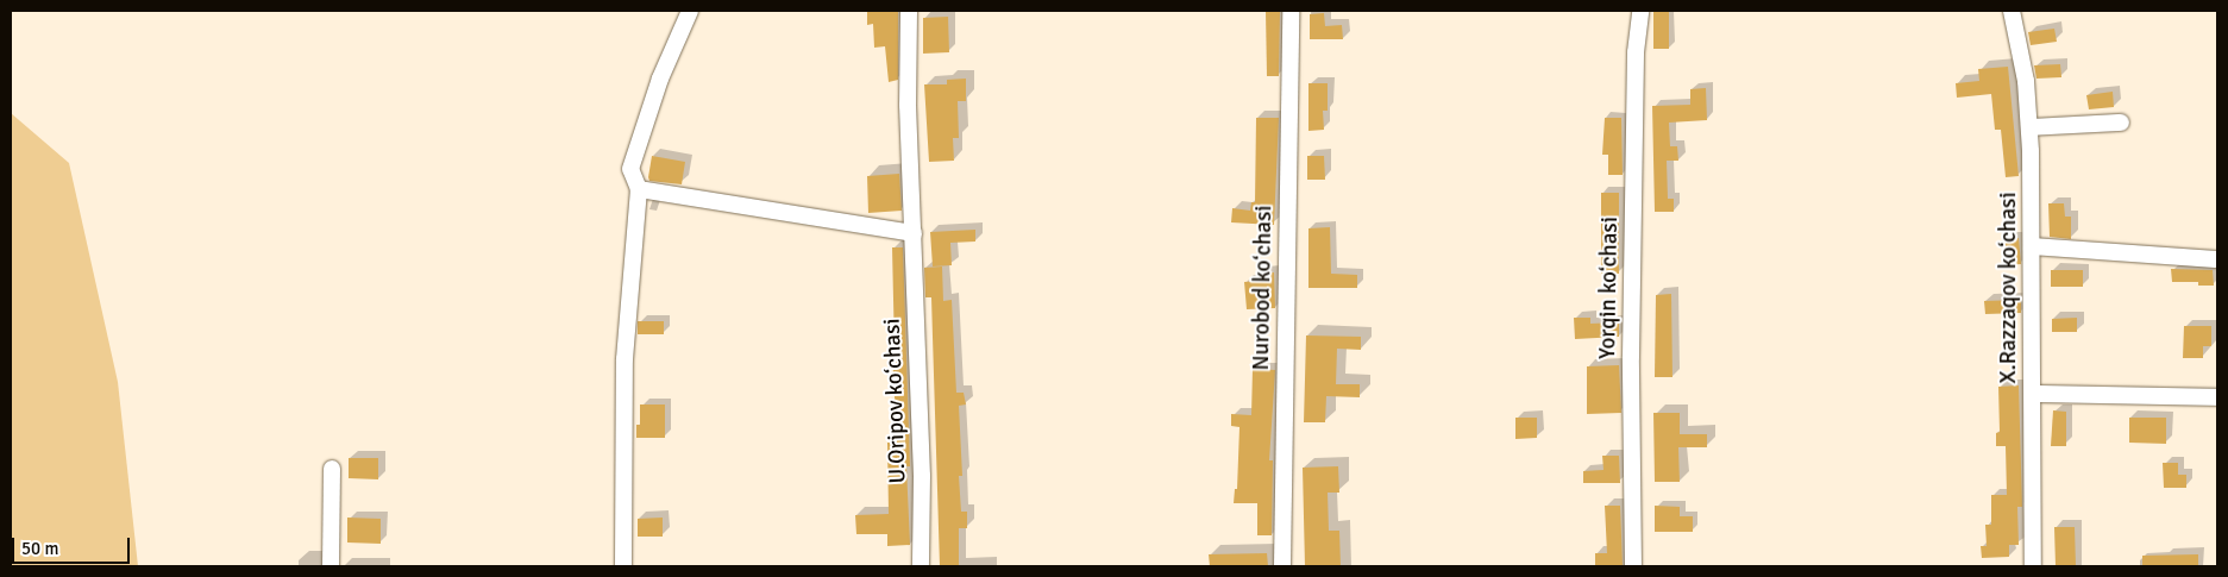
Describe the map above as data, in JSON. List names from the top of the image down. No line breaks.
{"streets":{"street":["Nurobod koʻchasi","Yorqin koʻchasi","X.Razzaqov koʻchasi","U.Oripov koʻchasi"]},"scale_bar":"50 m"}
